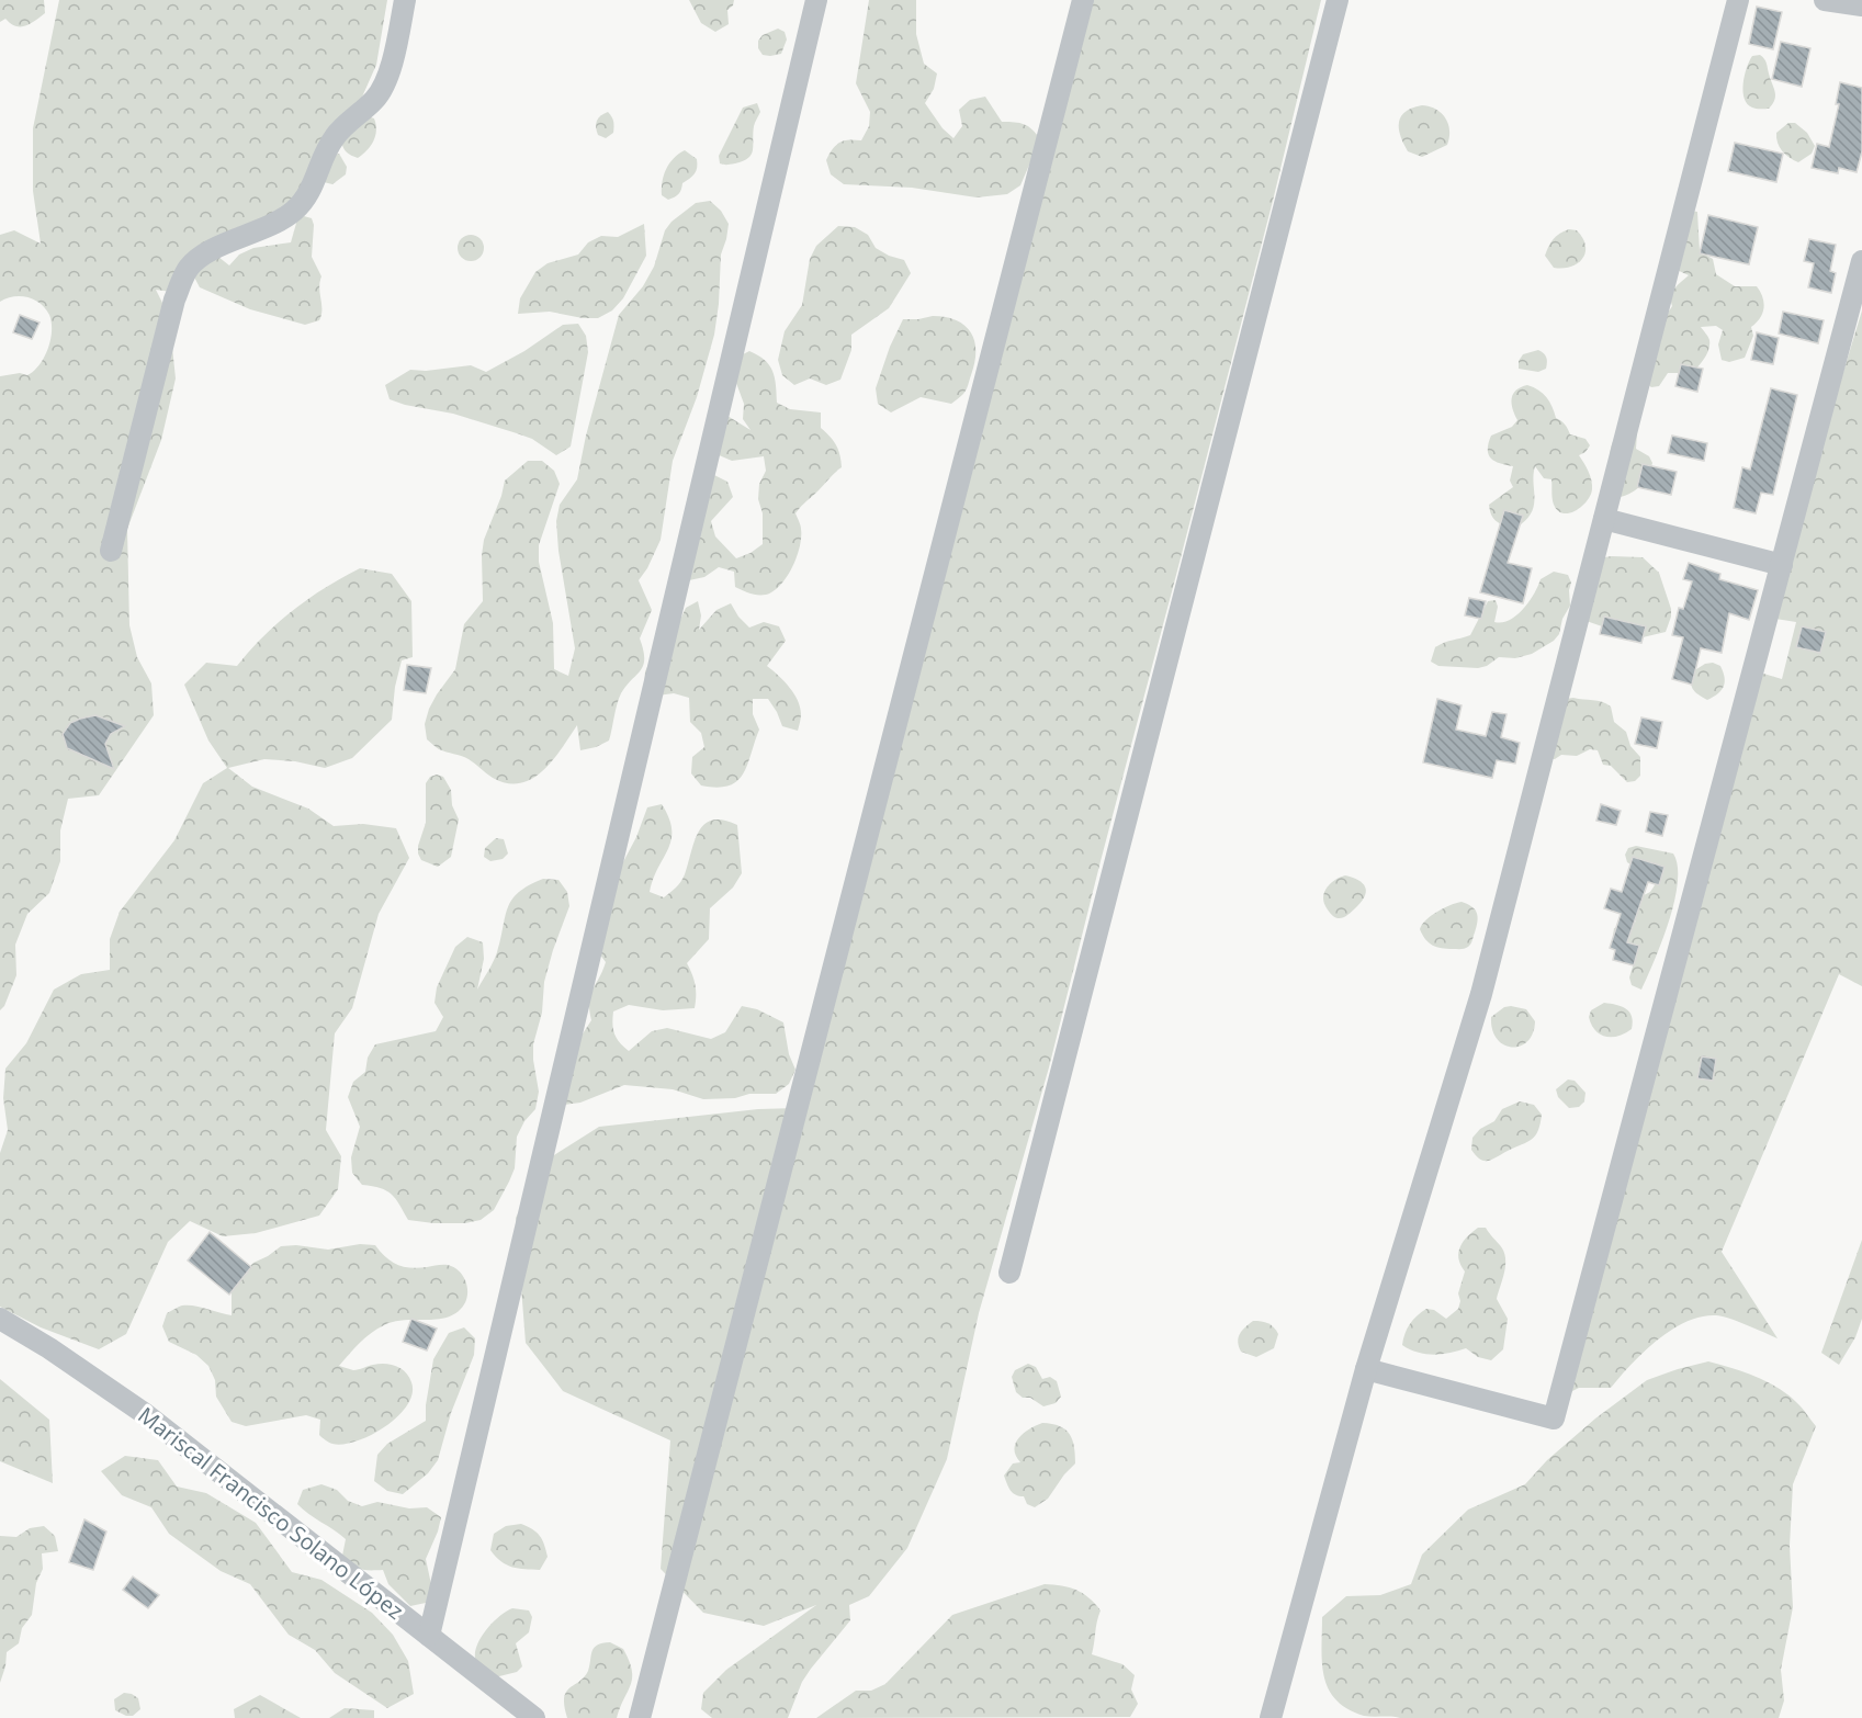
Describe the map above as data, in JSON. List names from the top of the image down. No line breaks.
{"streets":{"street":["Mariscal Francisco Solano López"]}}
